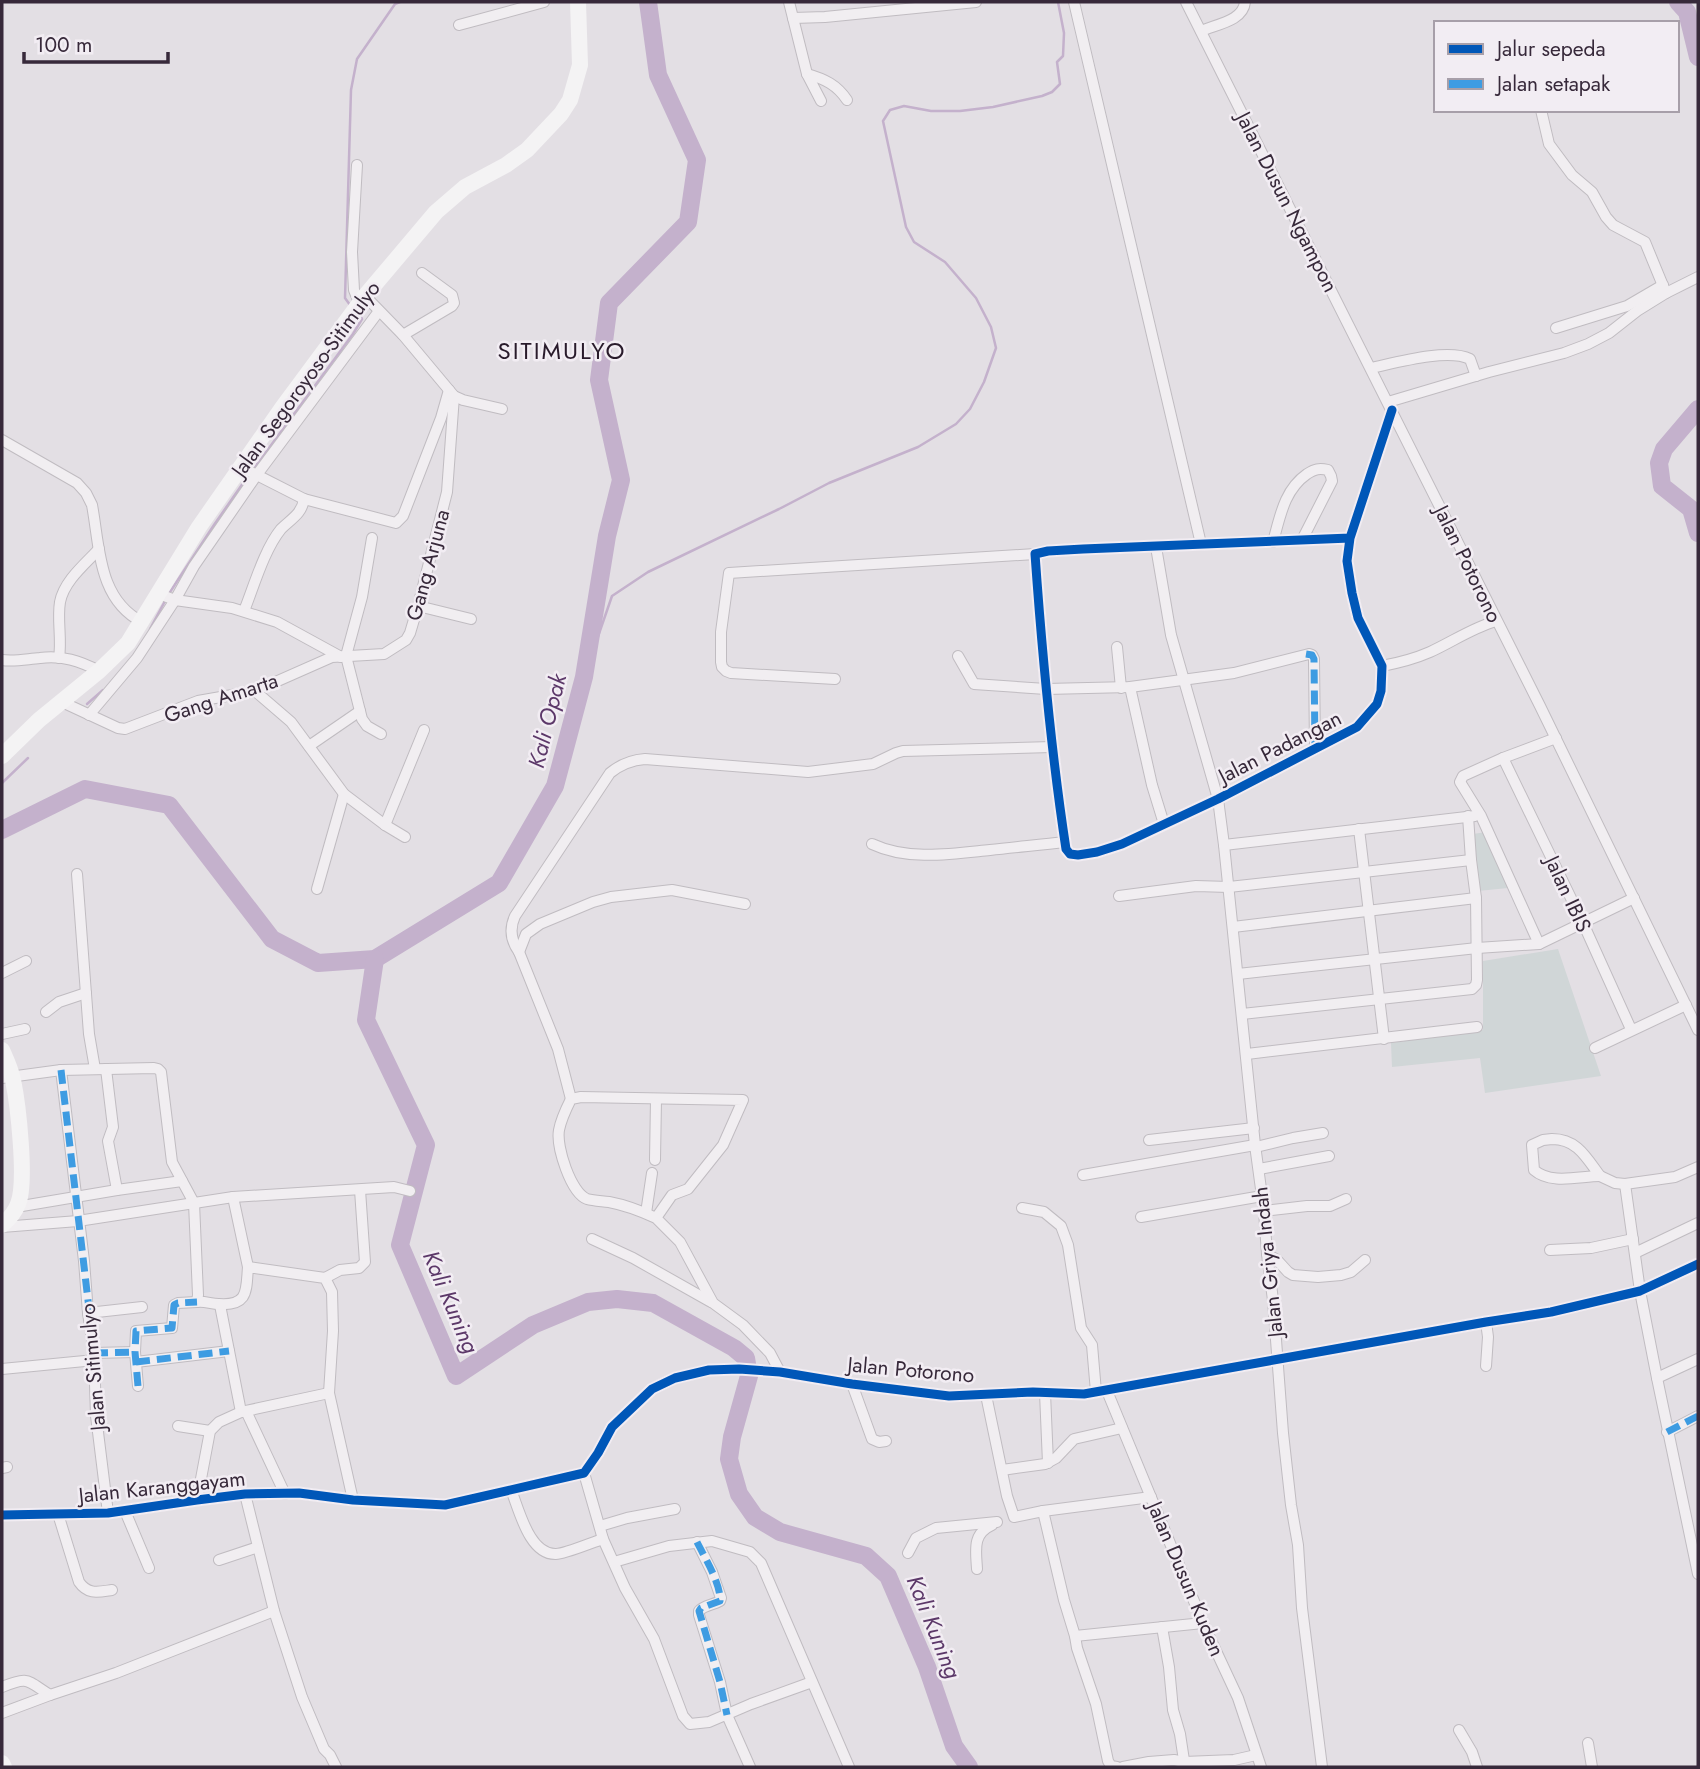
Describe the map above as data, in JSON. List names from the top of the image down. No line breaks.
{"streets":{"main road":["Jalan Segoroyoso-Sitimulyo"],"street":["Jalan Dusun Ngampon","Jalan Potorono","Gang Arjuna","Gang Amarta","Jalan Padangan","Jalan IBIS","Jalan Griya Indah","Jalan Sitimulyo","Jalan Karanggayam","Jalan Dusun Kuden"]},"crossings":[["Jalan Dusun Ngampon","Jalan Potorono"],["Jalan Segoroyoso-Sitimulyo","Gang Amarta"],["Jalan Potorono","Jalan Griya Indah"],["Jalan Potorono","Jalan Karanggayam"],["Jalan Potorono","Jalan Dusun Kuden"],["Gang Arjuna","Gang Amarta"],["Jalan Padangan","Jalan Griya Indah"],["Jalan Sitimulyo","Jalan Karanggayam"]],"districts":["SITIMULYO"],"water":["Kali Opak","Kali Kuning"],"legend":["Jalur sepeda","Jalan setapak"],"scale_bar":"100 m"}
